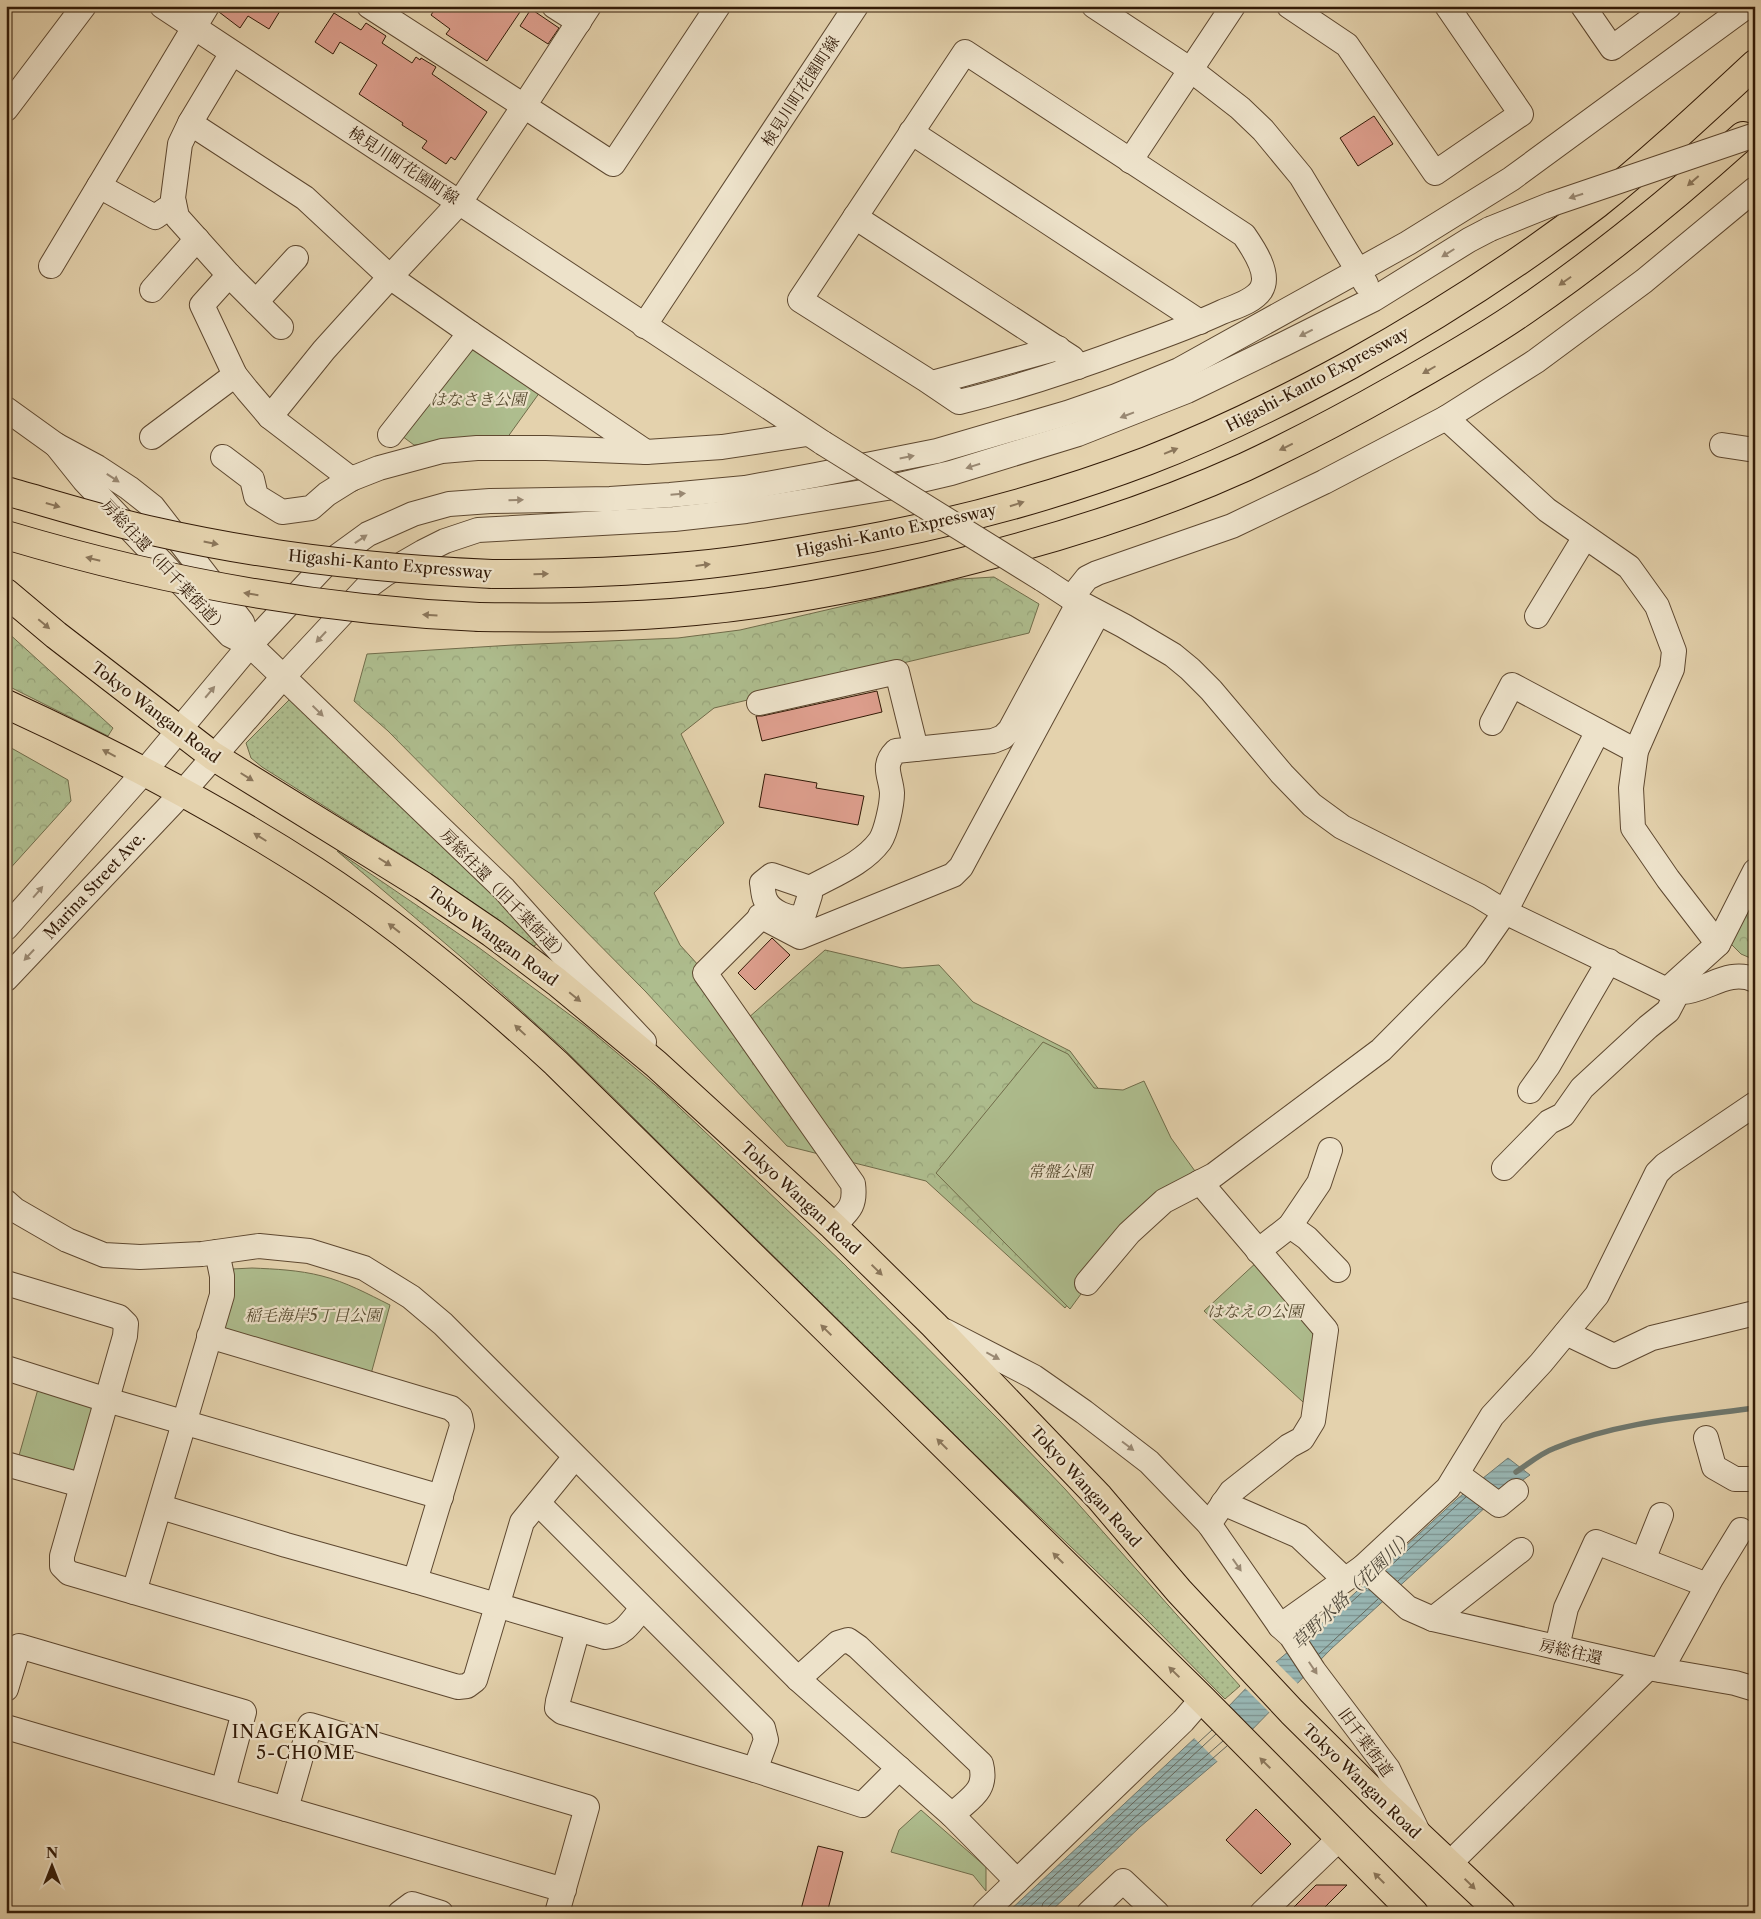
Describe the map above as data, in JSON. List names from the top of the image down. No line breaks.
{"streets":{"highway":["Higashi-Kanto Expressway","Tokyo Wangan Road"],"street":["検見川町花園町線","房総往還（旧千葉街道）","Marina Street Ave.","房総往還","旧千葉街道"]},"crossings":[["検見川町花園町線","Higashi-Kanto Expressway"],["房総往還（旧千葉街道）","Tokyo Wangan Road"],["房総往還（旧千葉街道）","Marina Street Ave."],["Tokyo Wangan Road","Marina Street Ave."],["Tokyo Wangan Road","旧千葉街道"]],"one_way":["旧千葉街道"],"districts":["INAGEKAIGAN 5-CHOME"],"water":["草野水路（花園川）"],"parks":["はなさき公園","常盤公園","はなえの公園","稲毛海岸5丁目公園"],"north":"top"}
